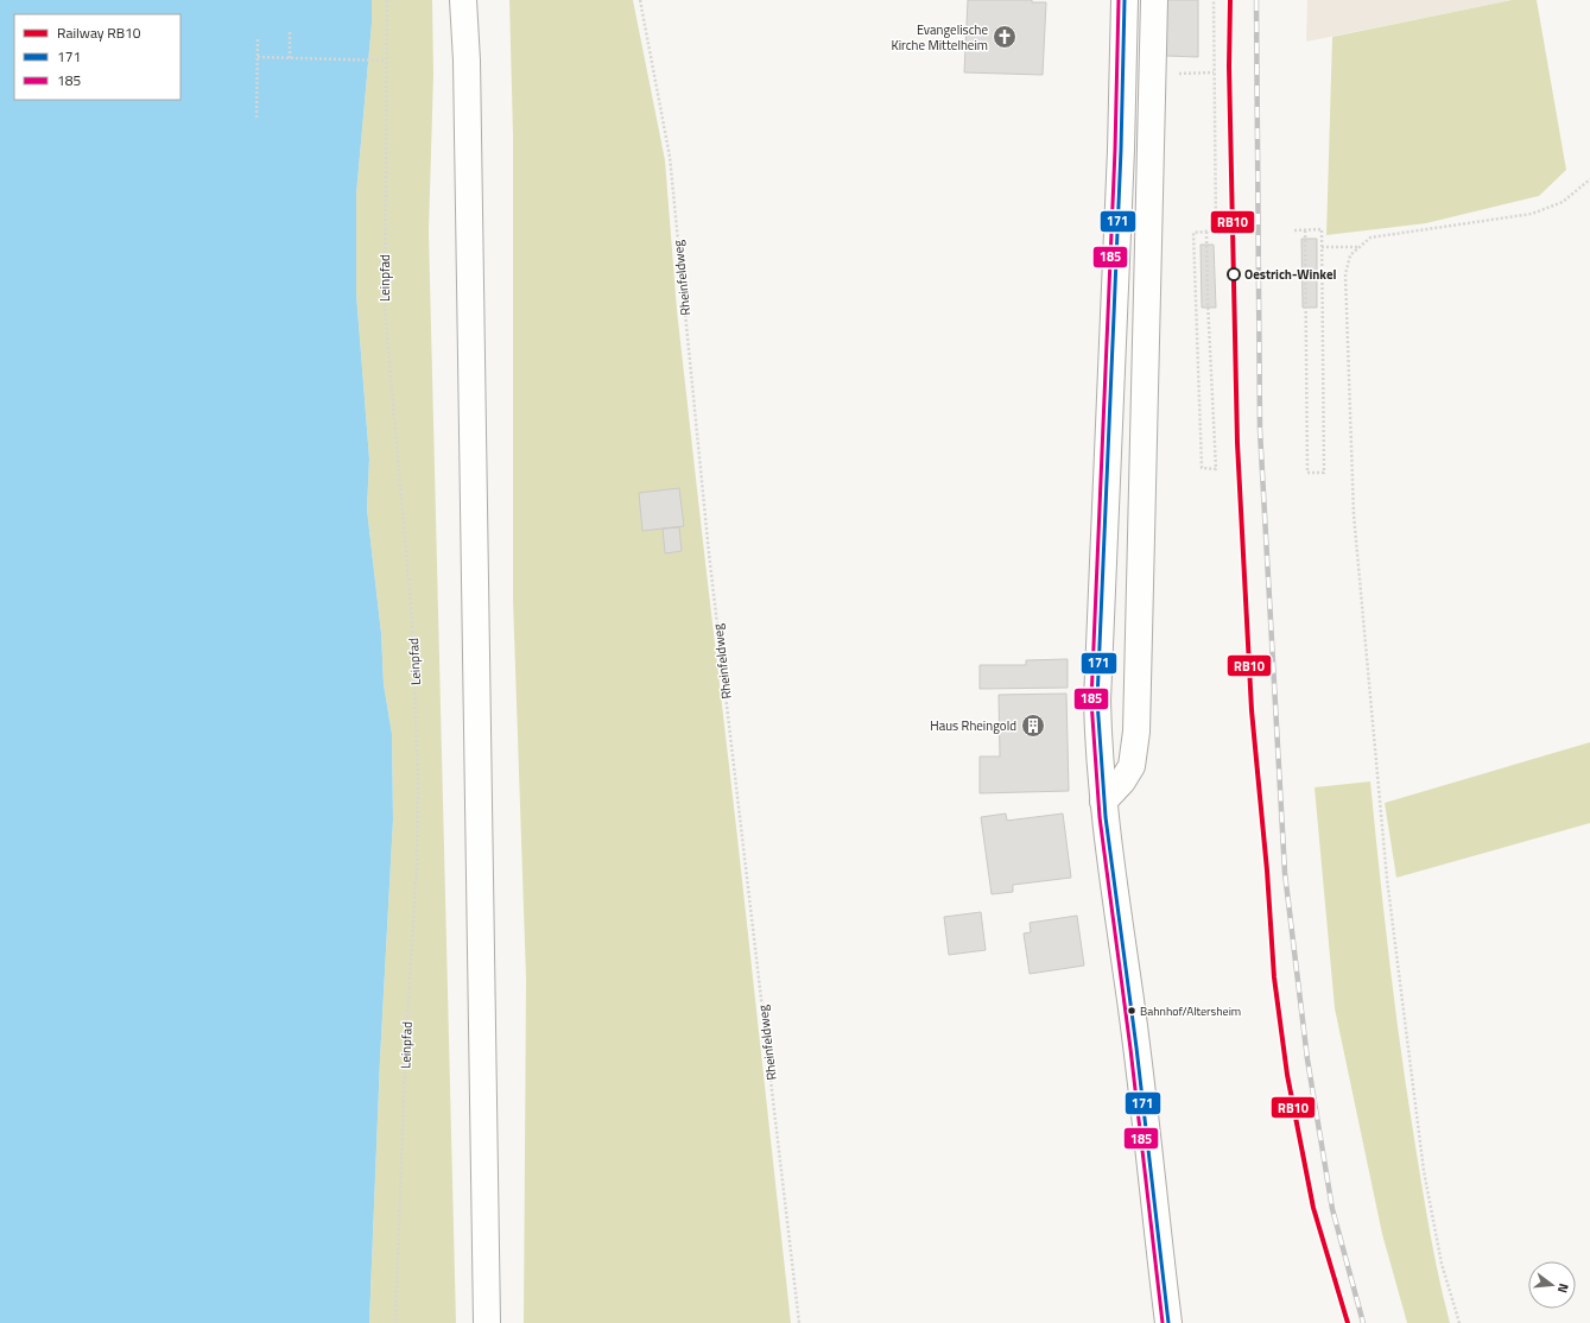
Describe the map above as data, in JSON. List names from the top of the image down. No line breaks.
{"streets":{"path":["Leinpfad","Rheinfeldweg"]},"places":{"church":["Evangelische Kirche Mittelheim"],"other":["Oestrich-Winkel","Bahnhof/Altersheim"],"building":["Haus Rheingold"]},"lines":["rail line RB10","transit line 171","transit line 185"],"legend":["Railway RB10","171","185"],"north":"right"}
